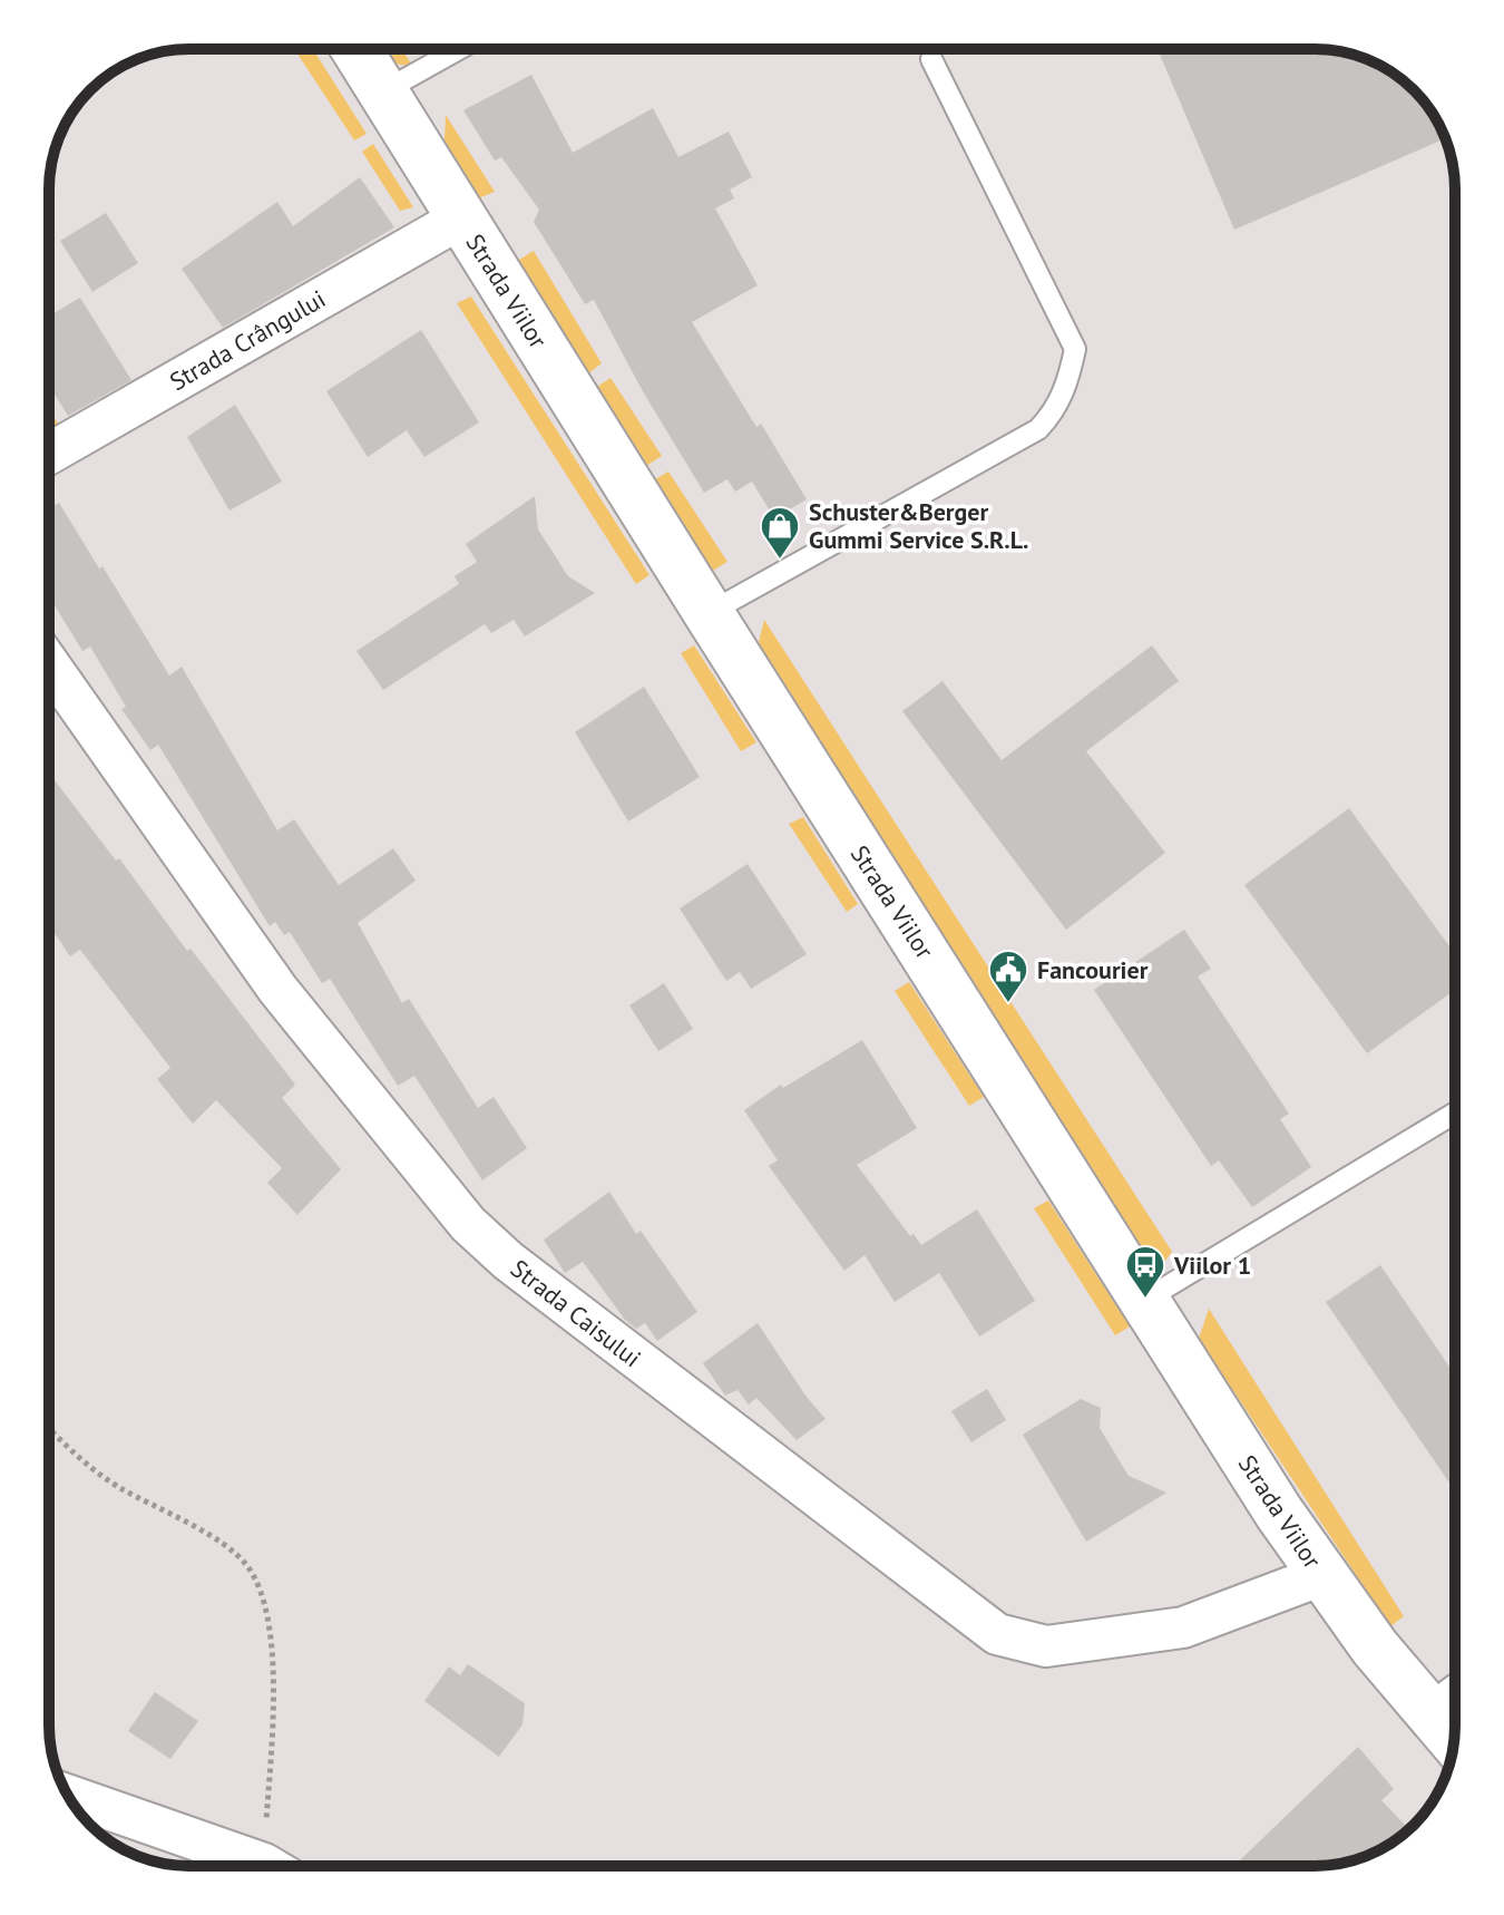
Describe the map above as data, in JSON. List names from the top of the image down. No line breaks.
{"streets":{"street":["Strada Viilor","Strada Crângului","Strada Caisului"]},"crossings":[["Strada Viilor","Strada Crângului"],["Strada Viilor","Strada Caisului"]],"places":{"shop":["Schuster&Berger Gummi Service S.R.L."],"public building":["Fancourier"],"bus stop":["Viilor 1"]}}
